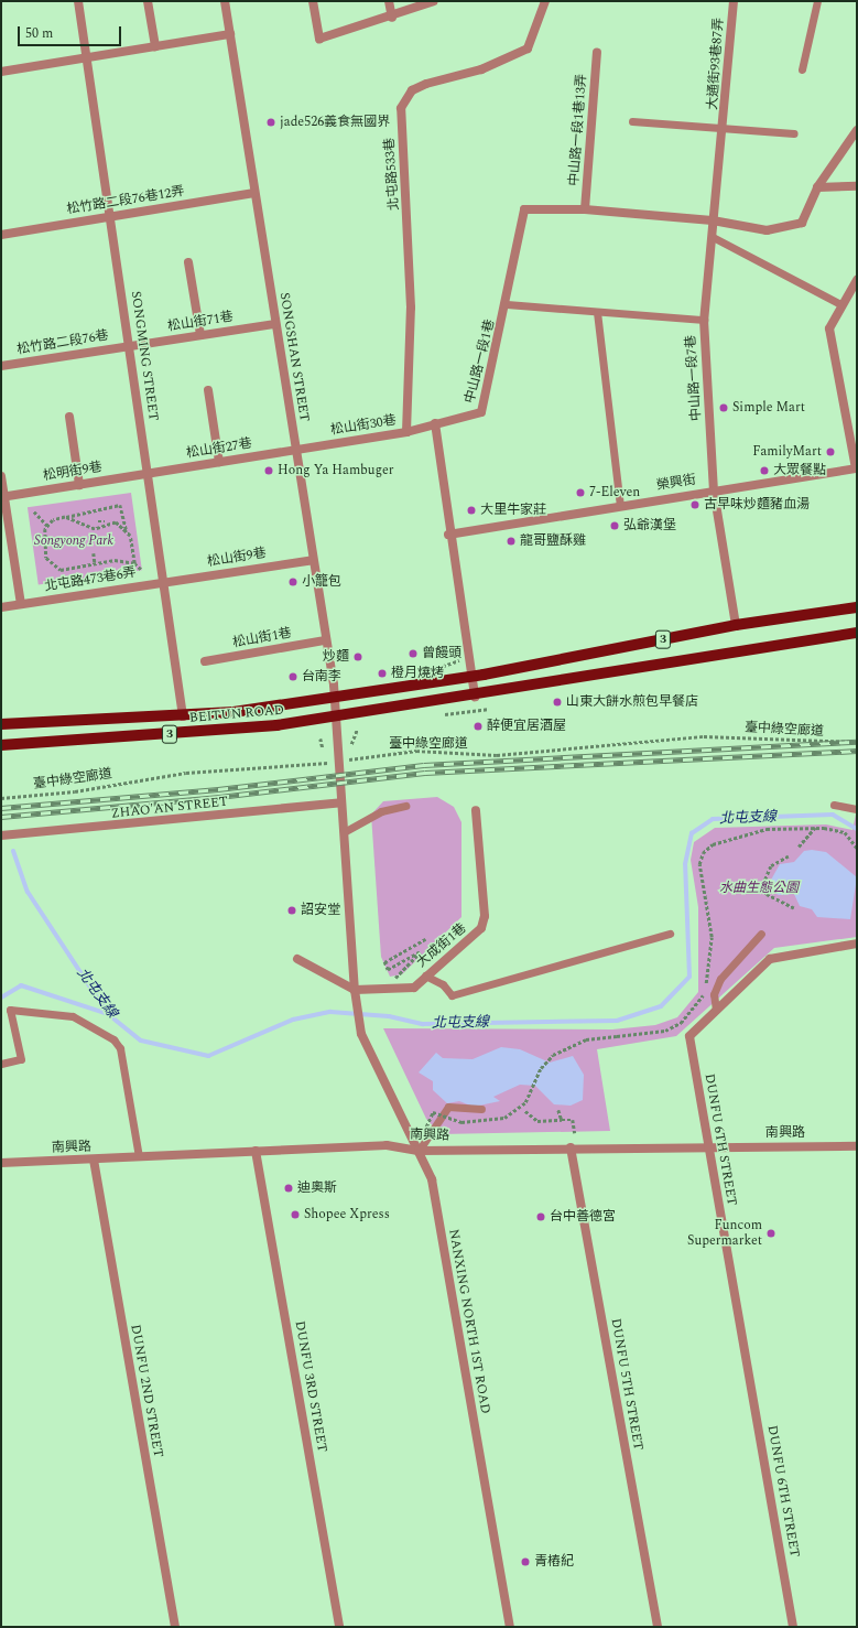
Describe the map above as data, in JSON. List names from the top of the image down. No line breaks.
{"streets":{"main road":["3","BEITUN ROAD"],"street":["大通街93巷87弄","中山路一段1巷13弄","北屯路533巷","松竹路二段76巷12弄","松山街71巷","松竹路二段76巷","SONGMING STREET","SONGSHAN STREET","中山路一段1巷","中山路一段7巷","松山街30巷","松山街27巷","松明街9巷","榮興街","松山街9巷","北屯路473巷6弄","松山街1巷","ZHAO'AN STREET","大成街1巷","南興路","DUNFU 6TH STREET","NANXING NORTH 1ST ROAD","DUNFU 5TH STREET","DUNFU 3RD STREET","DUNFU 2ND STREET"],"path":["臺中綠空廊道"]},"crossings":[["大通街93巷87弄","中山路一段7巷"],["中山路一段1巷13弄","中山路一段1巷"],["北屯路533巷","松山街30巷"],["松竹路二段76巷12弄","SONGMING STREET"],["松竹路二段76巷12弄","SONGSHAN STREET"],["松山街71巷","松竹路二段76巷"],["松山街71巷","SONGMING STREET"],["松山街71巷","SONGSHAN STREET"],["松竹路二段76巷","SONGMING STREET"],["SONGMING STREET","松山街27巷"],["SONGMING STREET","松明街9巷"],["SONGMING STREET","松山街9巷"],["SONGMING STREET","北屯路473巷6弄"],["SONGMING STREET","BEITUN ROAD"],["SONGSHAN STREET","松山街30巷"],["SONGSHAN STREET","松山街27巷"],["SONGSHAN STREET","松山街9巷"],["SONGSHAN STREET","松山街1巷"],["SONGSHAN STREET","BEITUN ROAD"],["中山路一段1巷","中山路一段7巷"],["中山路一段1巷","松山街30巷"],["中山路一段7巷","榮興街"],["中山路一段7巷","3"],["松山街30巷","松山街27巷"],["松山街27巷","松明街9巷"],["松山街9巷","北屯路473巷6弄"],["3","BEITUN ROAD"],["大成街1巷","NANXING NORTH 1ST ROAD"],["南興路","DUNFU 6TH STREET"],["南興路","NANXING NORTH 1ST ROAD"],["南興路","DUNFU 5TH STREET"],["南興路","DUNFU 3RD STREET"],["南興路","DUNFU 2ND STREET"]],"water":["北屯支線"],"parks":["Songyong Park","水曲生態公園"],"places":["jade526義食無國界","Simple Mart","FamilyMart","Hong Ya Hambuger","大眾餐點","7-Eleven","古早味炒麵豬血湯","大里牛家莊","弘爺漢堡","龍哥鹽酥雞","小籠包","曾饅頭","炒麵","橙月燒烤","台南李","山東大餅水煎包早餐店","醉便宜居酒屋","詔安堂","迪奧斯","Shopee Xpress","台中善德宮","Funcom Supermarket","青樁紀"],"scale_bar":"50 m"}
